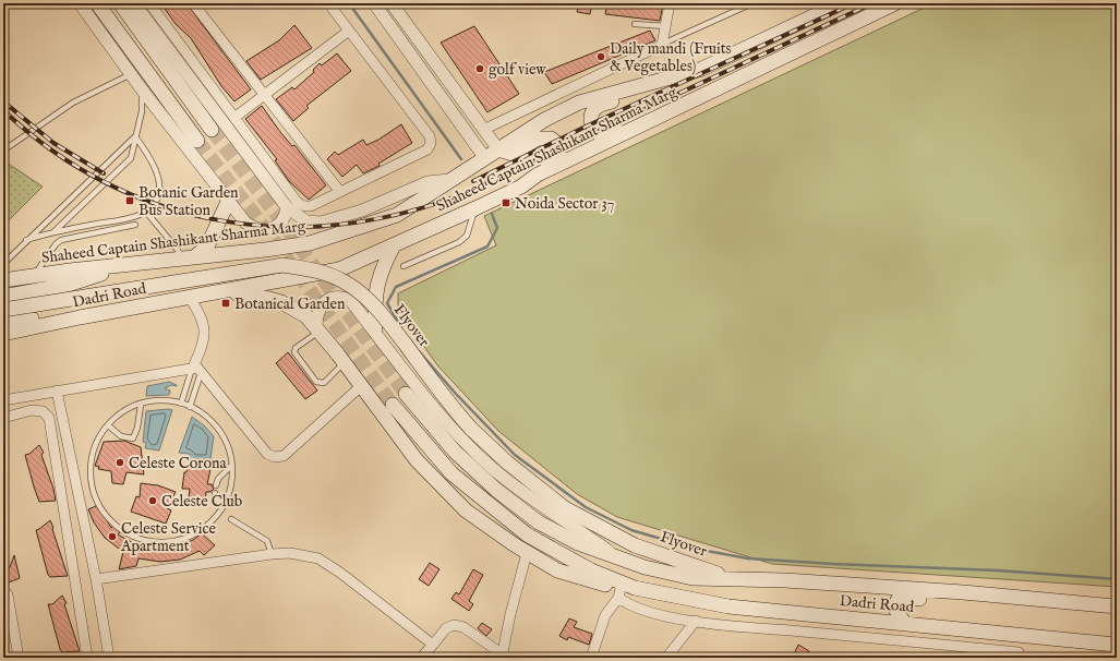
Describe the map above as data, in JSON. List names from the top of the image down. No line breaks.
{"streets":{"main road":["Shaheed Captain Shashikant Sharma Marg","Dadri Road","Flyover"]},"crossings":[["Shaheed Captain Shashikant Sharma Marg","Dadri Road"],["Dadri Road","Flyover"]],"places":{"other":["Daily mandi (Fruits & Vegetables)","golf view","Celeste Corona","Celeste Club","Celeste Service Apartment"],"transit":["Botanic Garden Bus Station","Noida Sector 37","Botanical Garden"]}}
